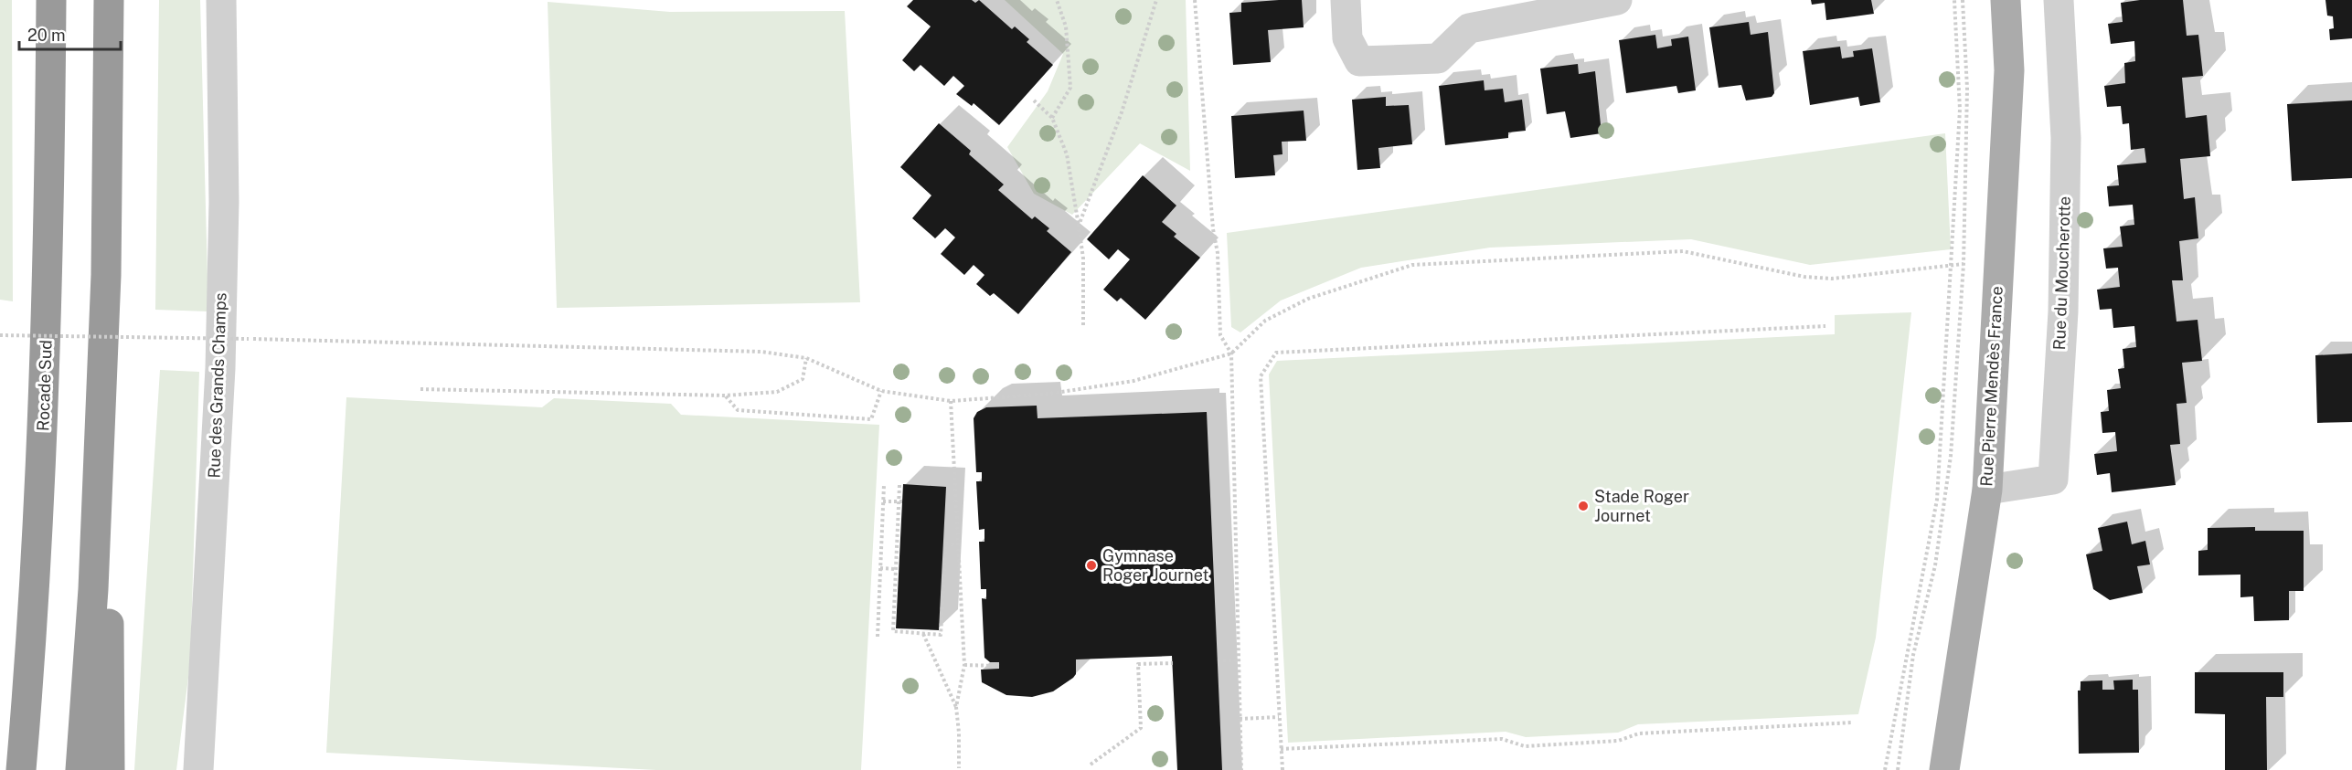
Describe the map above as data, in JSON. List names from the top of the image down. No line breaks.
{"streets":{"highway":["Rocade Sud"],"main road":["Rue Pierre Mendès France"],"street":["Rue du Moucherotte","Rue des Grands Champs"]},"crossings":[["Rue du Moucherotte","Rue Pierre Mendès France"]],"places":["Stade Roger Journet","Gymnase Roger Journet"],"scale_bar":"20 m"}
